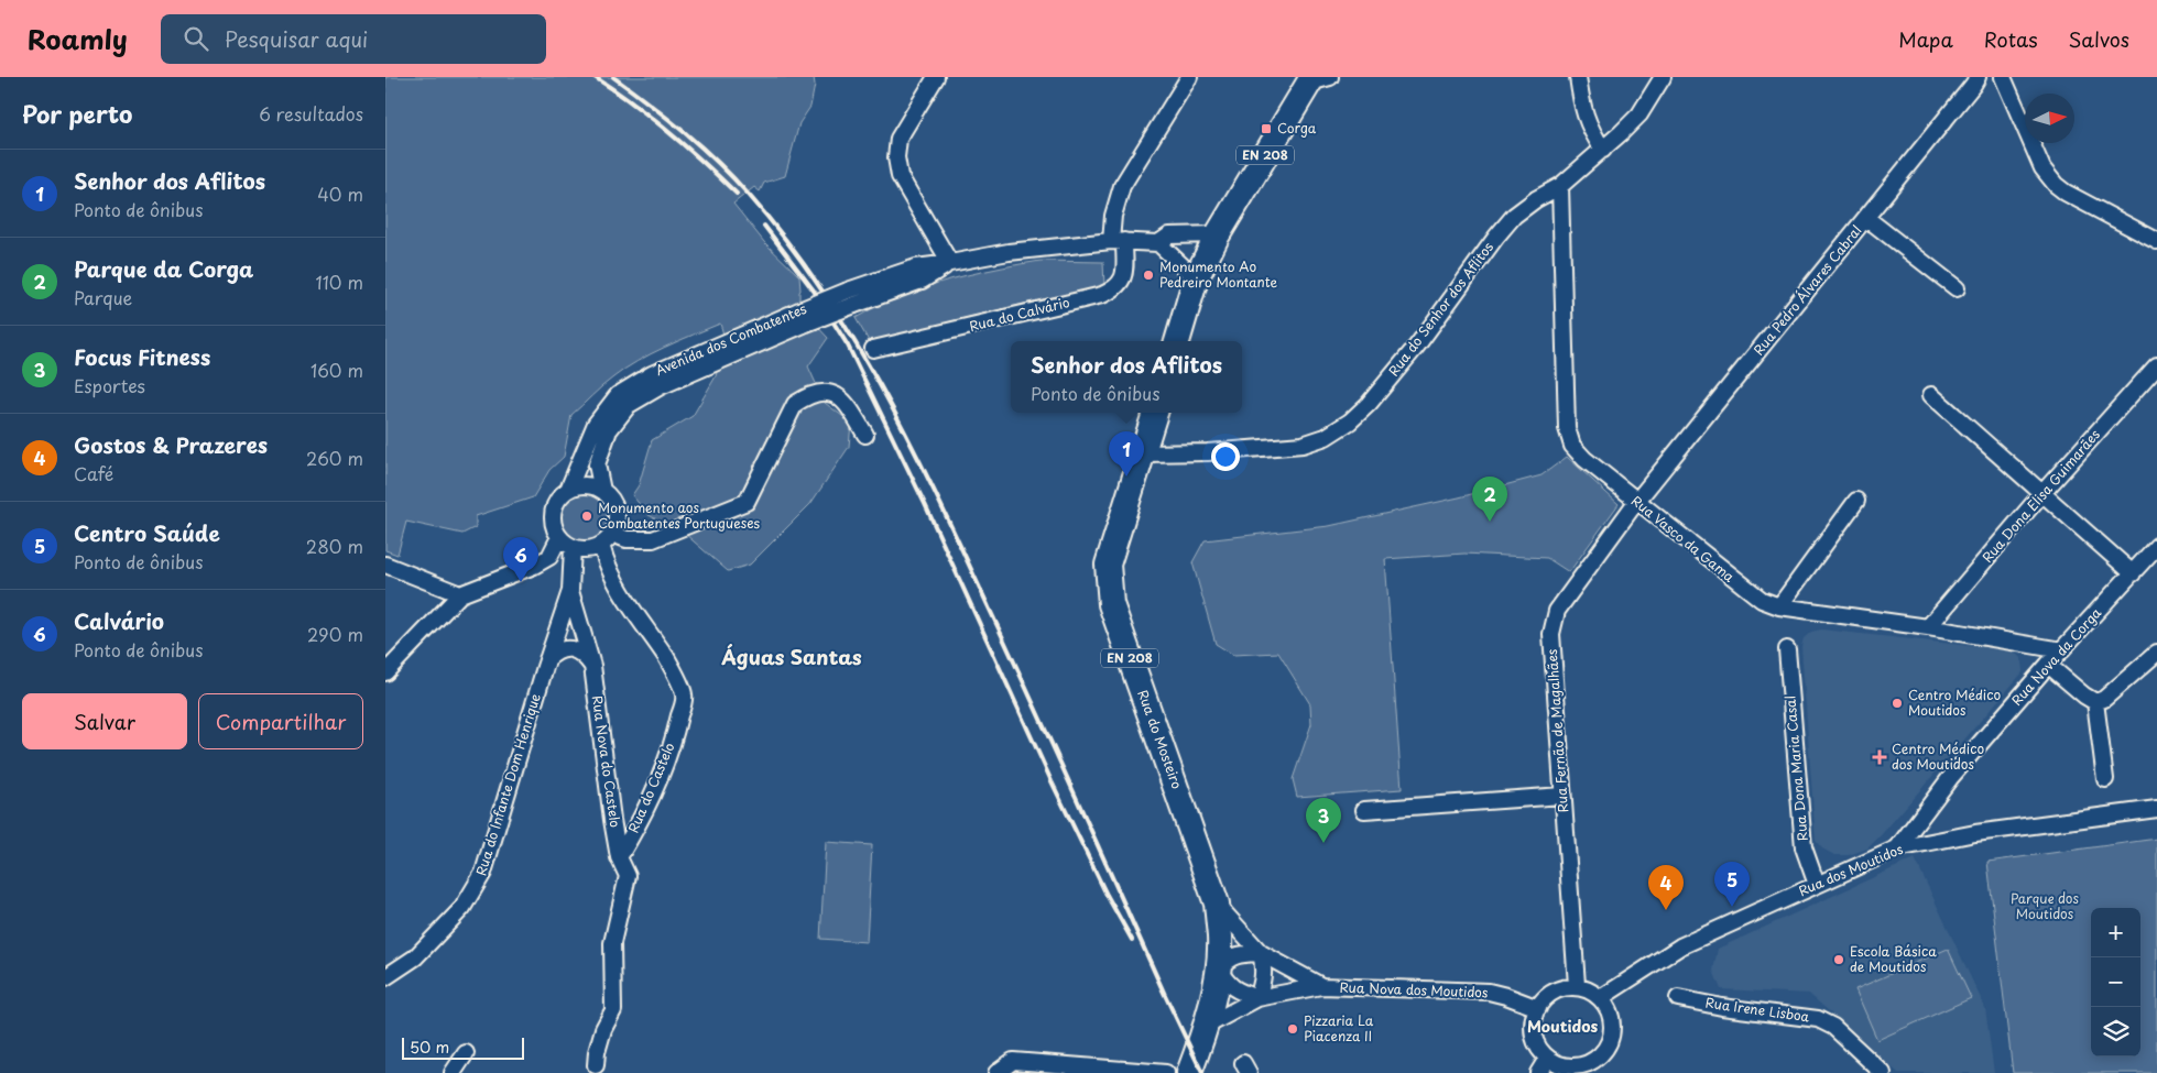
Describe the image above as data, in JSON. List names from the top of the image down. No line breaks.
{"streets":{"main road":["EN 208","Rua do Mosteiro"],"street":["Rua Pedro Álvares Cabral","Rua do Senhor dos Aflitos","Rua do Calvário","Avenida dos Combatentes","Rua Dona Elisa Guimarães","Rua Vasco da Gama","Rua Nova da Corga","Rua Fernão de Magalhães","Rua Nova do Castelo","Rua Dona Maria Casal","Rua do Infante Dom Henrique","Rua do Castelo","Rua dos Moutidos","Rua Nova dos Moutidos","Rua Irene Lisboa"]},"crossings":[["EN 208","Avenida dos Combatentes"],["Rua Pedro Álvares Cabral","Rua Vasco da Gama"],["Rua Pedro Álvares Cabral","Rua Fernão de Magalhães"],["Rua do Senhor dos Aflitos","Rua Vasco da Gama"],["Rua do Senhor dos Aflitos","Rua do Mosteiro"],["Rua do Calvário","Avenida dos Combatentes"],["Avenida dos Combatentes","Rua Nova do Castelo"],["Avenida dos Combatentes","Rua do Castelo"],["Rua Dona Elisa Guimarães","Rua Vasco da Gama"],["Rua Vasco da Gama","Rua Nova da Corga"],["Rua Vasco da Gama","Rua Fernão de Magalhães"],["Rua Nova da Corga","Rua dos Moutidos"],["Rua Fernão de Magalhães","Rua dos Moutidos"],["Rua Fernão de Magalhães","Rua Nova dos Moutidos"],["Rua do Mosteiro","Rua Nova dos Moutidos"],["Rua Nova do Castelo","Rua do Infante Dom Henrique"],["Rua Nova do Castelo","Rua do Castelo"],["Rua Dona Maria Casal","Rua dos Moutidos"],["Rua dos Moutidos","Rua Nova dos Moutidos"]],"districts":["Águas Santas","Moutidos"],"parks":["Parque dos Moutidos"],"places":{"transit":["Corga"],"other":["Monumento Ao Pedreiro Montante","Monumento aos Combatentes Portugueses","Centro Médico Moutidos","Escola Básica de Moutidos","Pizzaria La Piacenza II"],"health":["Centro Médico dos Moutidos"]},"scale_bar":"50 m","north":"right","page":{"header":"Roamly","search":"Pesquisar aqui","nav":["Mapa","Rotas","Salvos"],"heading":["Por perto","6 resultados"],"list":[{"mark":"1","name":"Senhor dos Aflitos","note":"Ponto de ônibus","value":"40 m"},{"mark":"2","name":"Parque da Corga","note":"Parque","value":"110 m"},{"mark":"3","name":"Focus Fitness","note":"Esportes","value":"160 m"},{"mark":"4","name":"Gostos & Prazeres","note":"Café","value":"260 m"},{"mark":"5","name":"Centro Saúde","note":"Ponto de ônibus","value":"280 m"},{"mark":"6","name":"Calvário","note":"Ponto de ônibus","value":"290 m"}],"popup":["Senhor dos Aflitos","Ponto de ônibus"],"pins":["1","2","6","3","5","4"],"buttons":["Salvar","Compartilhar"],"map_buttons":["+","−"],"scale":"50 m"}}
